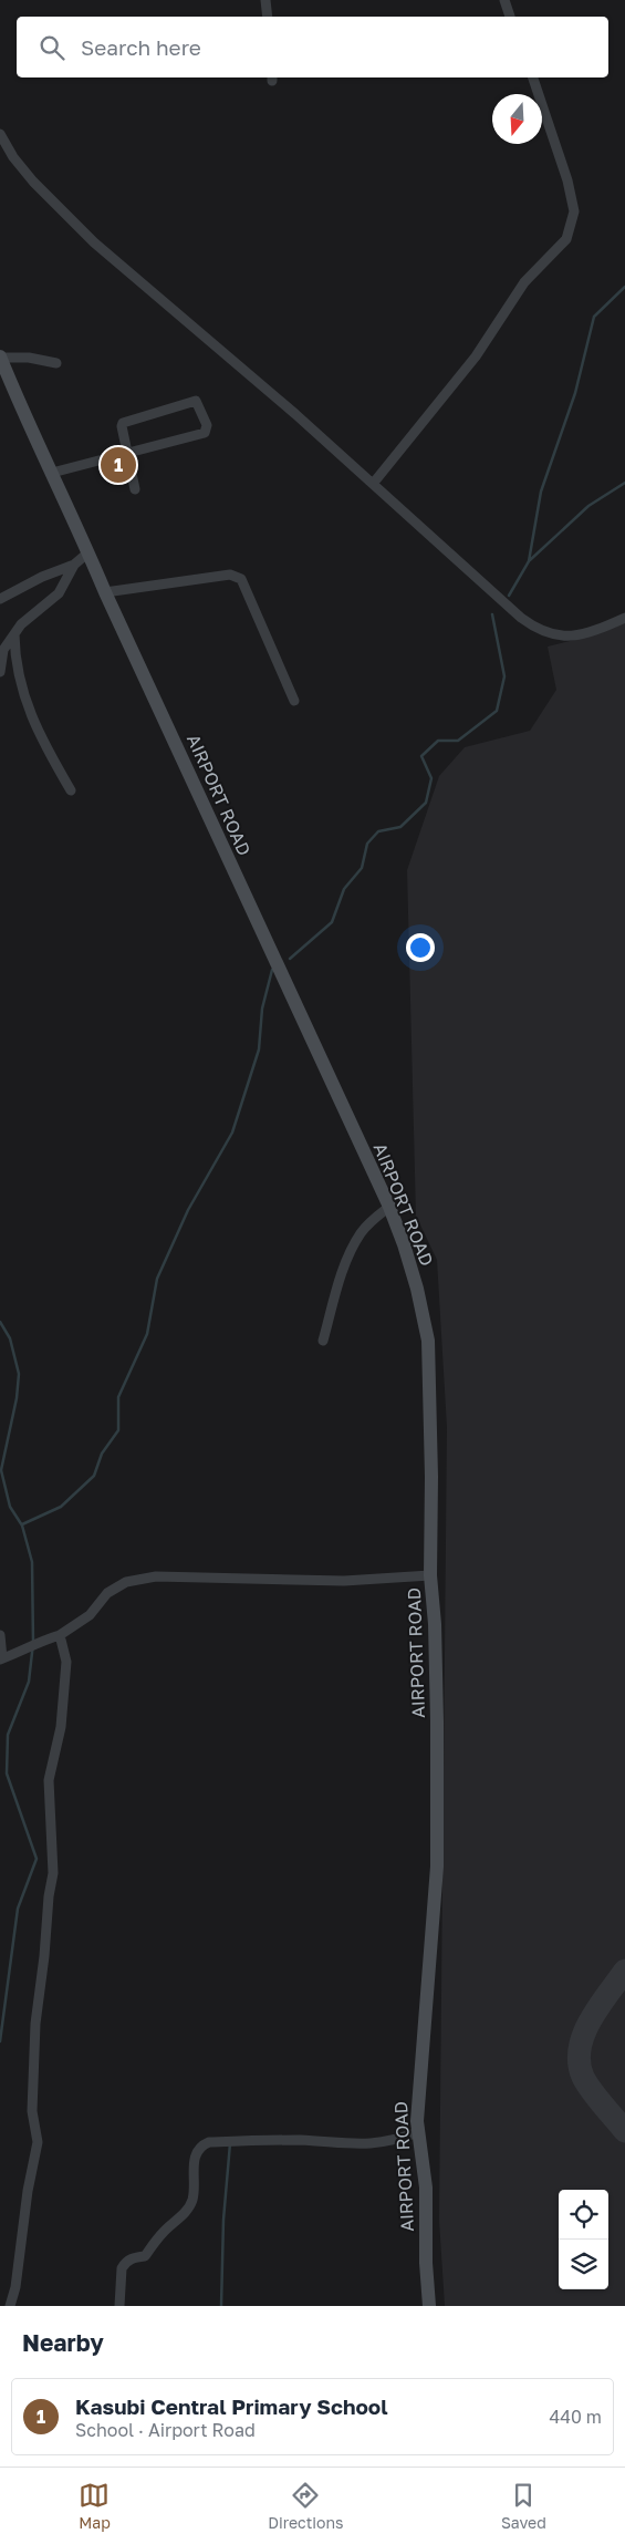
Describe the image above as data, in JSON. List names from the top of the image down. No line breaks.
{"streets":{"street":["AIRPORT ROAD"]},"north":"bottom","page":{"search":"Search here","pins":"1","heading":"Nearby","list":[{"mark":"1","name":"Kasubi Central Primary School","note":"School · Airport Road","value":"440 m"}],"nav":["Map","Directions","Saved"]}}
